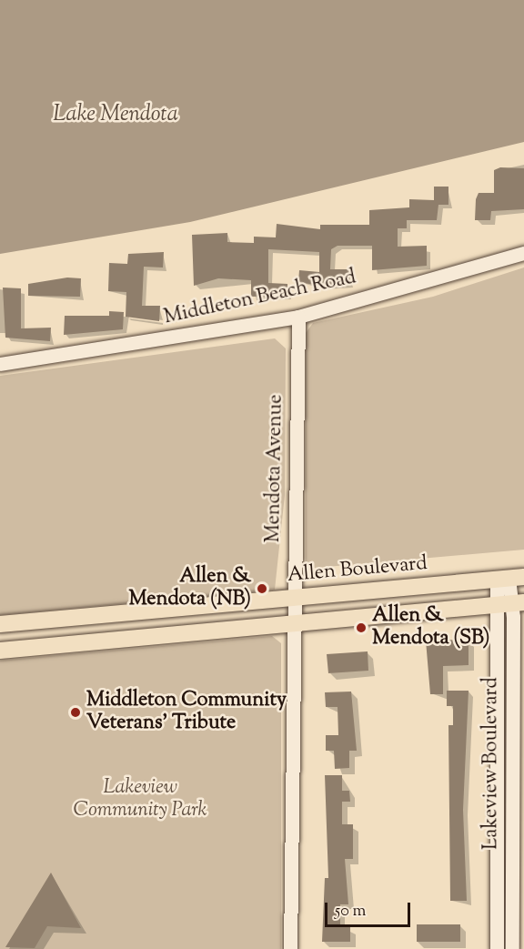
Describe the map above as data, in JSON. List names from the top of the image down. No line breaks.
{"streets":{"main road":["Allen Boulevard"],"street":["Middleton Beach Road","Mendota Avenue","Lakeview Boulevard"]},"crossings":[["Middleton Beach Road","Mendota Avenue"],["Mendota Avenue","Allen Boulevard"],["Allen Boulevard","Lakeview Boulevard"]],"water":["Lake Mendota"],"parks":["Lakeview Community Park"],"places":["Allen & Mendota (NB)","Allen & Mendota (SB)","Middleton Community Veterans' Tribute"],"scale_bar":"50 m"}
